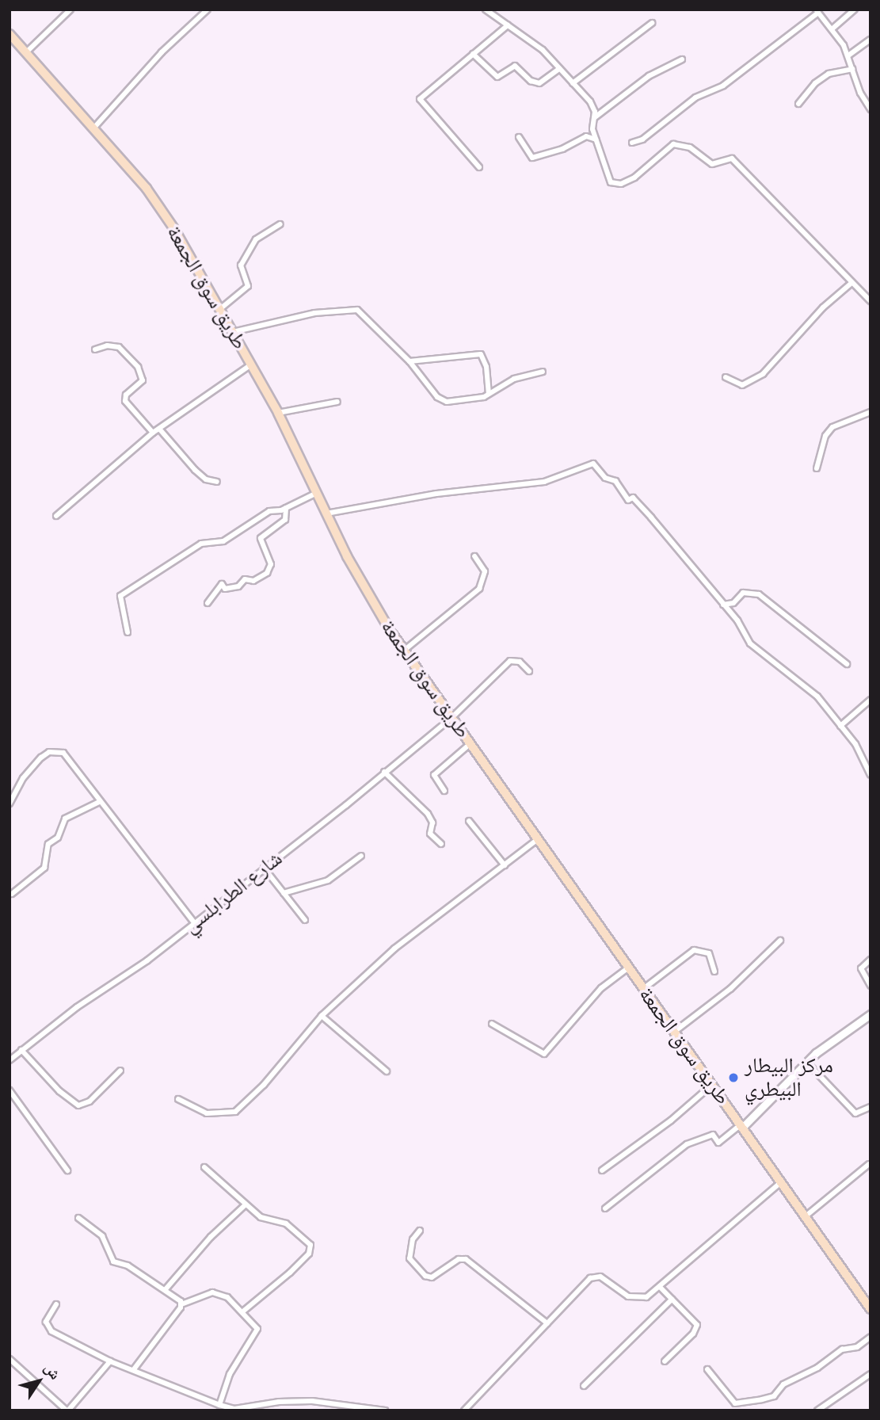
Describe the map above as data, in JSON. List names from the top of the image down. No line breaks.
{"streets":{"main road":["طريق سوق الجمعة"],"street":["شارع الطرابلسي"]},"crossings":[["طريق سوق الجمعة","شارع الطرابلسي"]],"places":["مركز البيطار البيطري"],"north":"top right"}
